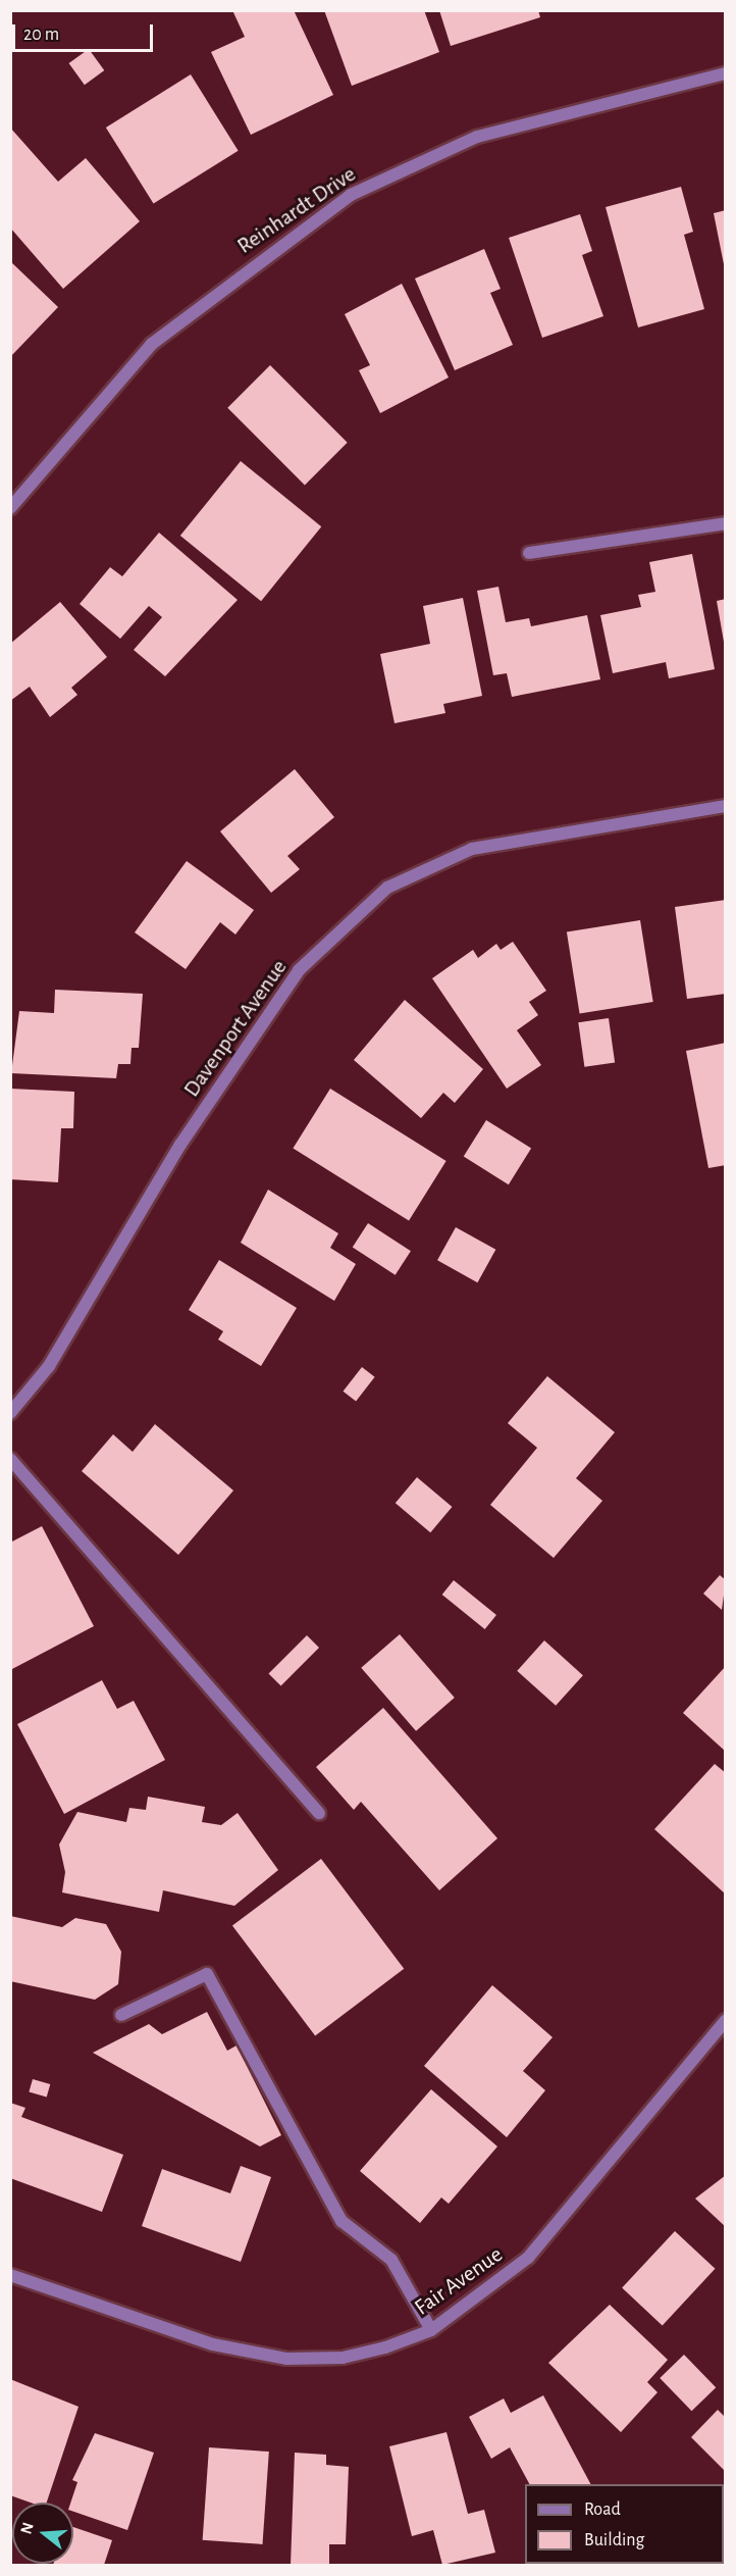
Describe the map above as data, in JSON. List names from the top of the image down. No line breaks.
{"streets":{"street":["Reinhardt Drive","Davenport Avenue","Fair Avenue"]},"legend":["Road","Building"],"scale_bar":"20 m","north":"left"}
